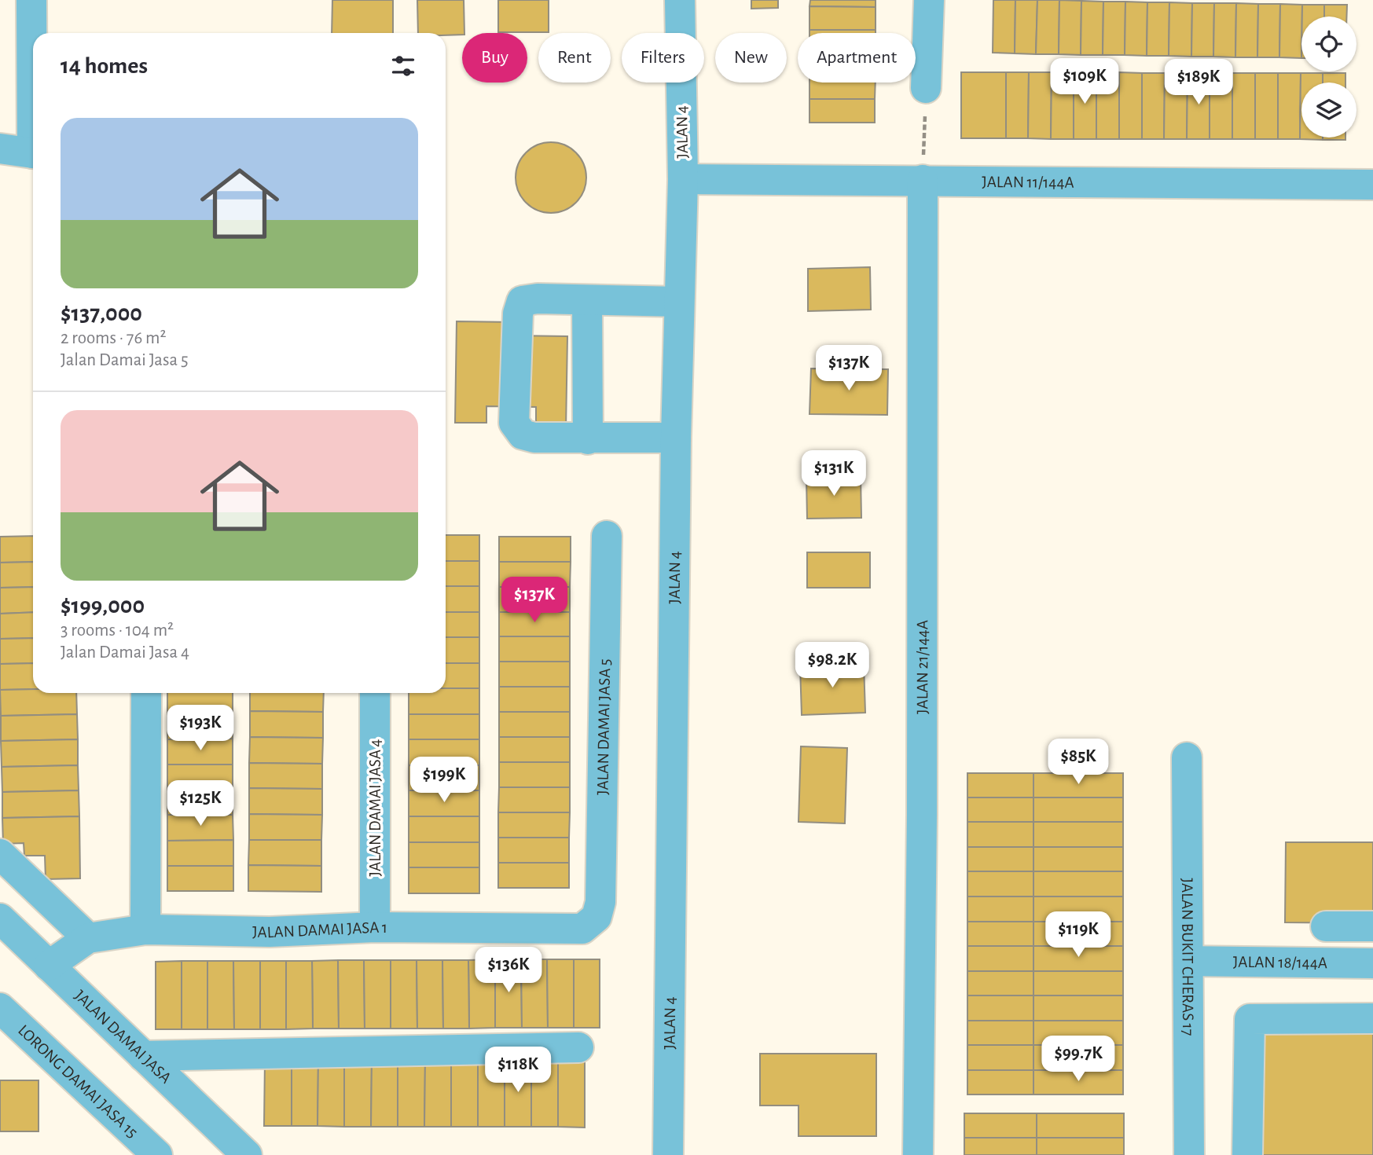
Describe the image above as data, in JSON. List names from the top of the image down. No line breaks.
{"streets":{"street":["JALAN 4","JALAN 11/144A","JALAN 21/144A","JALAN DAMAI JASA 5","JALAN DAMAI JASA 4","JALAN DAMAI JASA 1","JALAN BUKIT CHERAS 17","JALAN 18/144A","JALAN DAMAI JASA","LORONG DAMAI JASA 15"]},"crossings":[["JALAN 4","JALAN 11/144A"],["JALAN 11/144A","JALAN 21/144A"],["JALAN DAMAI JASA 5","JALAN DAMAI JASA 1"],["JALAN DAMAI JASA 4","JALAN DAMAI JASA 1"],["JALAN DAMAI JASA 1","JALAN DAMAI JASA"],["JALAN BUKIT CHERAS 17","JALAN 18/144A"]],"page":{"chip":["Buy","Rent","Filters","New","Apartment"],"heading":"14 homes","price":["$109K","$189K","$137K","$131K","$137K","$98.2K","$193K","$85K","$199K","$125K","$119K","$136K","$99.7K","$118K"],"list":[{"name":"$137,000","note":"2 rooms · 76 m² · Jalan Damai Jasa 5"},{"name":"$199,000","note":"3 rooms · 104 m² · Jalan Damai Jasa 4"}]}}
